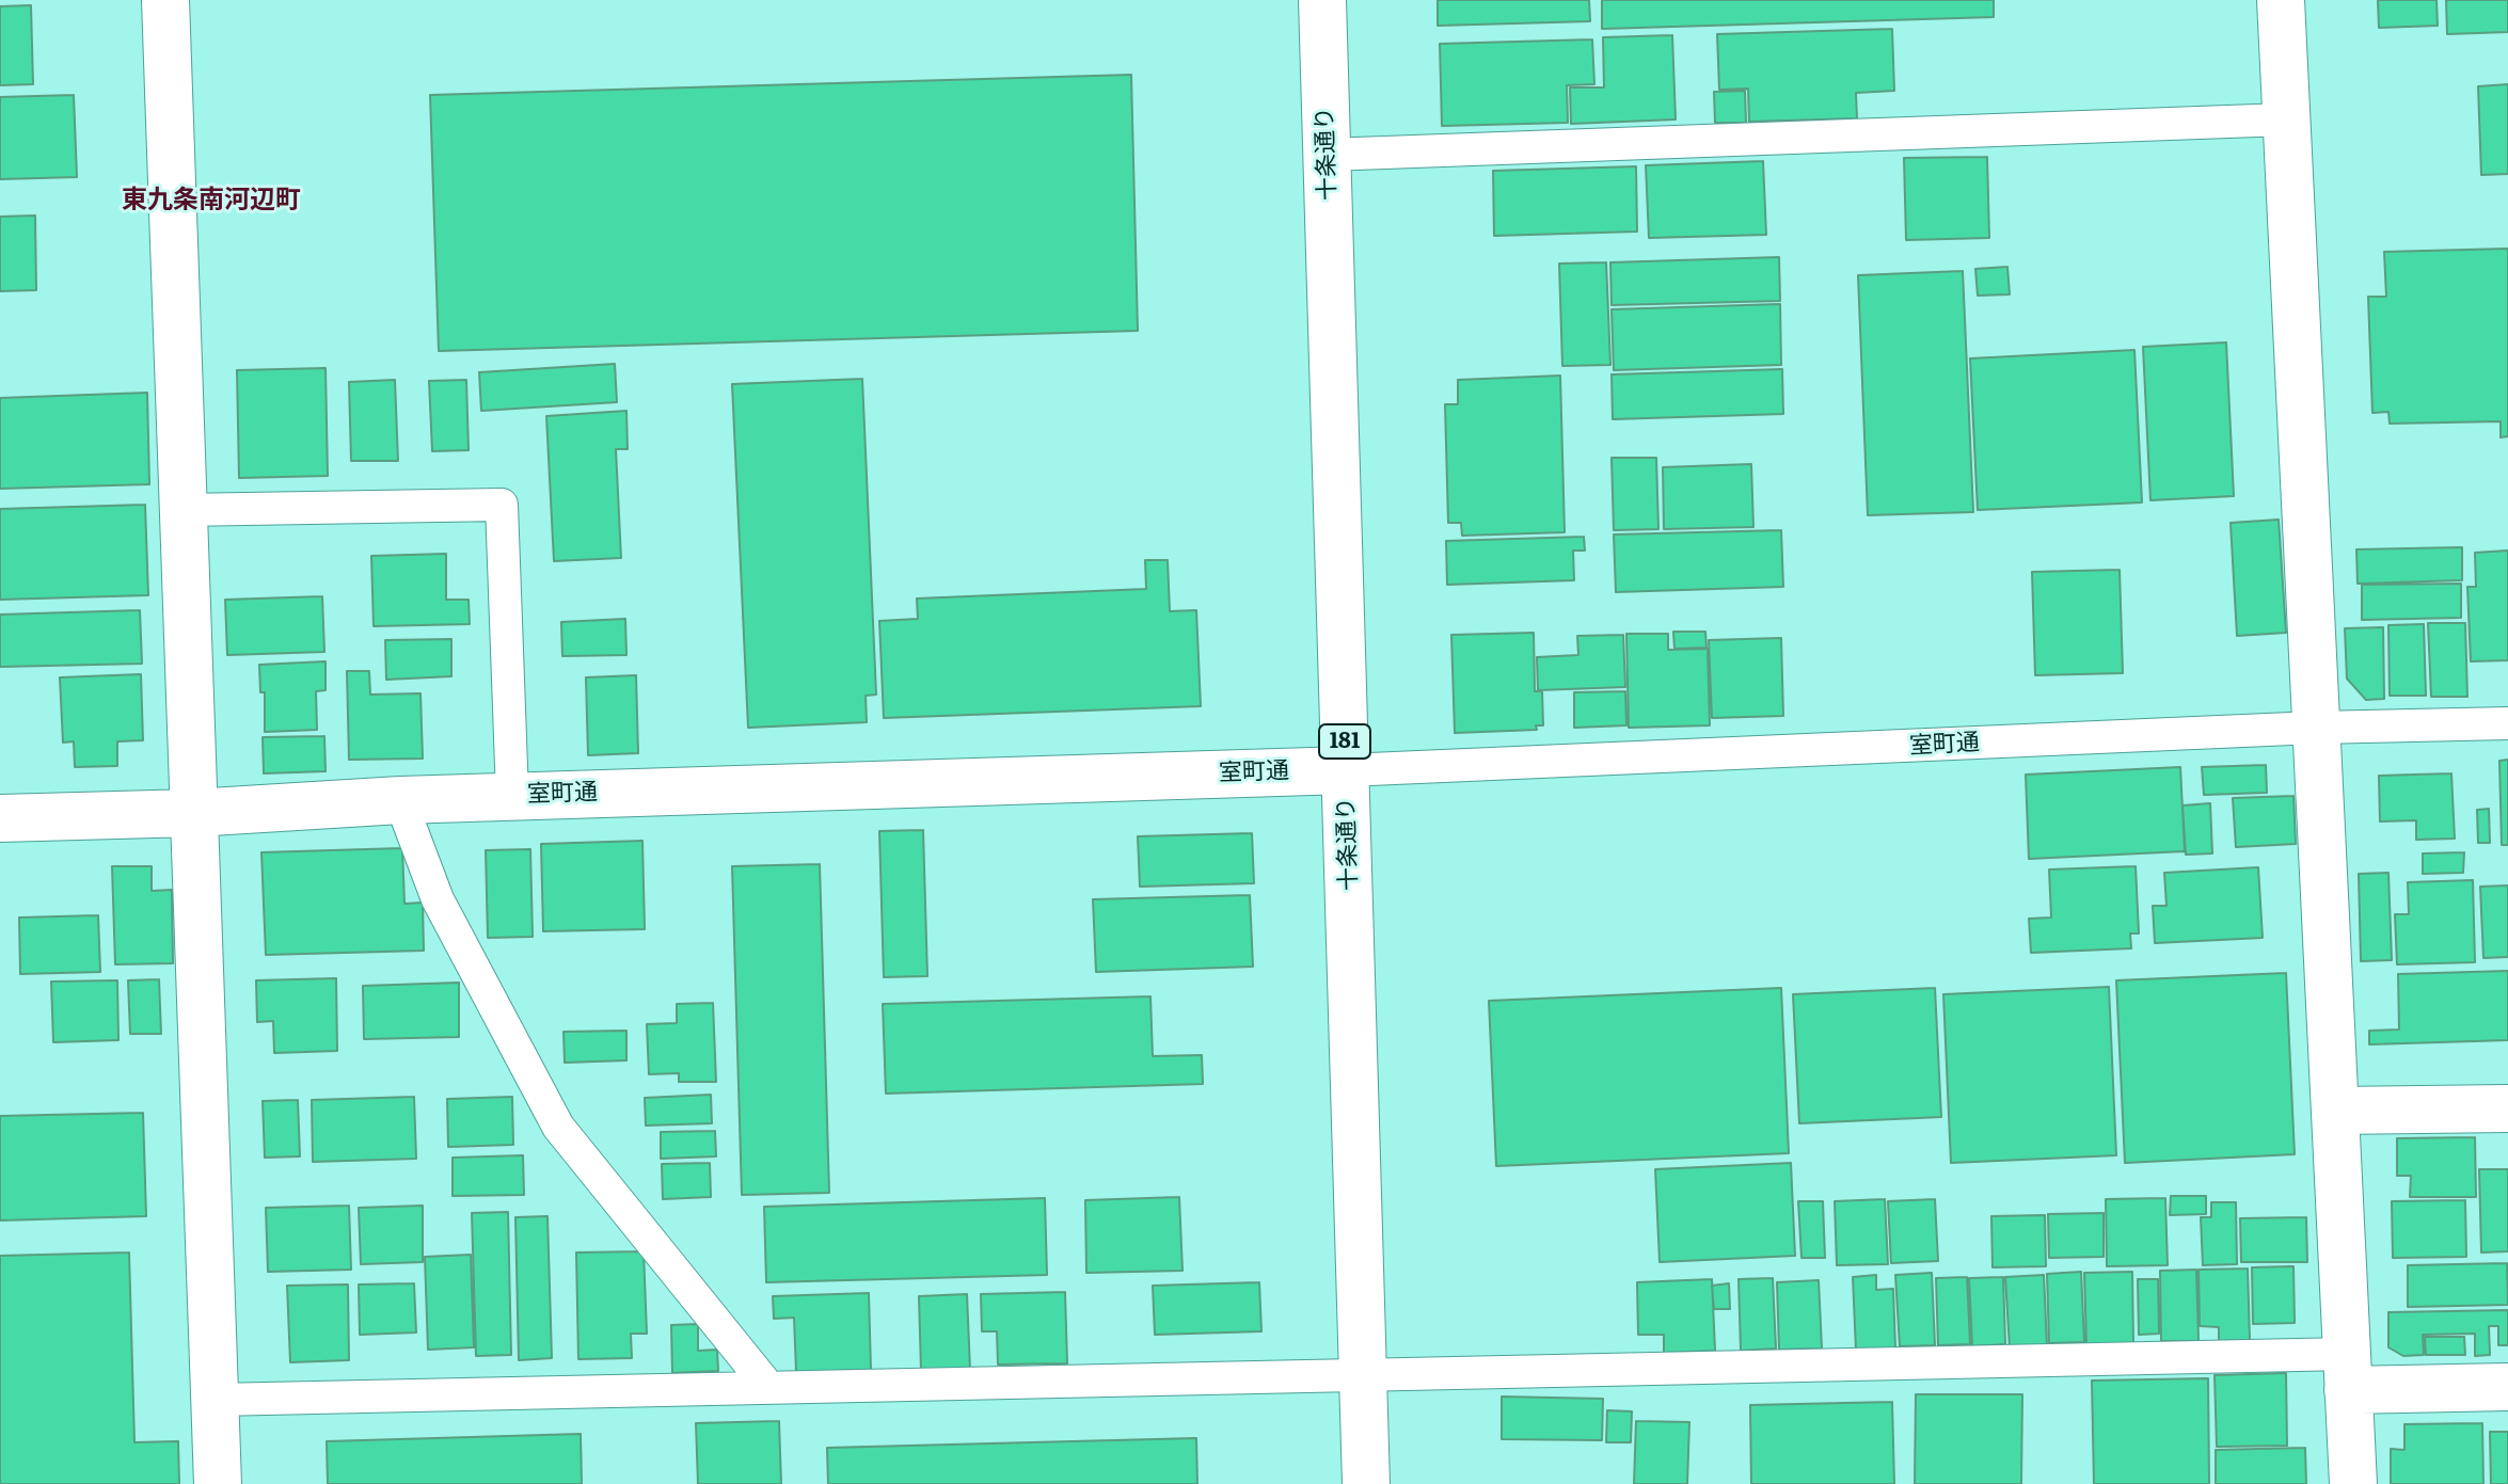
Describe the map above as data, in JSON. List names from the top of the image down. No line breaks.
{"streets":{"street":["十条通り","181","室町通"]},"crossings":[["十条通り","室町通"]],"districts":["東九条南河辺町"]}
